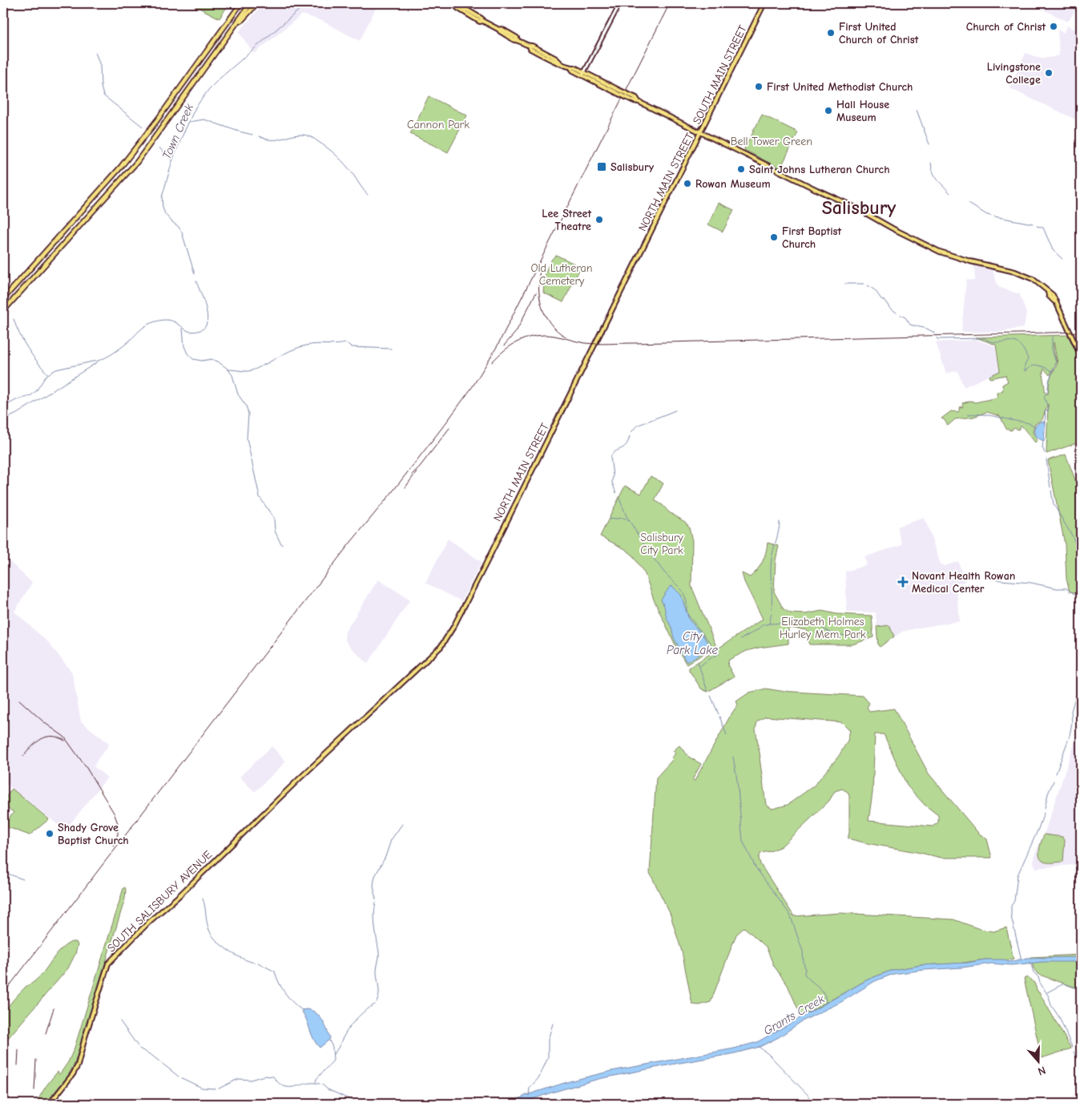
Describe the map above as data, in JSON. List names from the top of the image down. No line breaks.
{"streets":{"main road":["SOUTH MAIN STREET","NORTH MAIN STREET","SOUTH SALISBURY AVENUE"]},"crossings":[["SOUTH MAIN STREET","NORTH MAIN STREET"],["NORTH MAIN STREET","SOUTH SALISBURY AVENUE"]],"districts":["Salisbury"],"water":["Town Creek","City Park Lake","Grants Creek"],"parks":["Cannon Park","Bell Tower Green","Old Lutheran Cemetery","Salisbury City Park","Elizabeth Holmes Hurley Mem. Park"],"places":{"other":["Church of Christ","First United Church of Christ","Livingstone College","First United Methodist Church","Hall House Museum","Saint Johns Lutheran Church","Rowan Museum","Lee Street Theatre","First Baptist Church","Shady Grove Baptist Church"],"transit":["Salisbury"],"health":["Novant Health Rowan Medical Center"]},"north":"bottom"}
